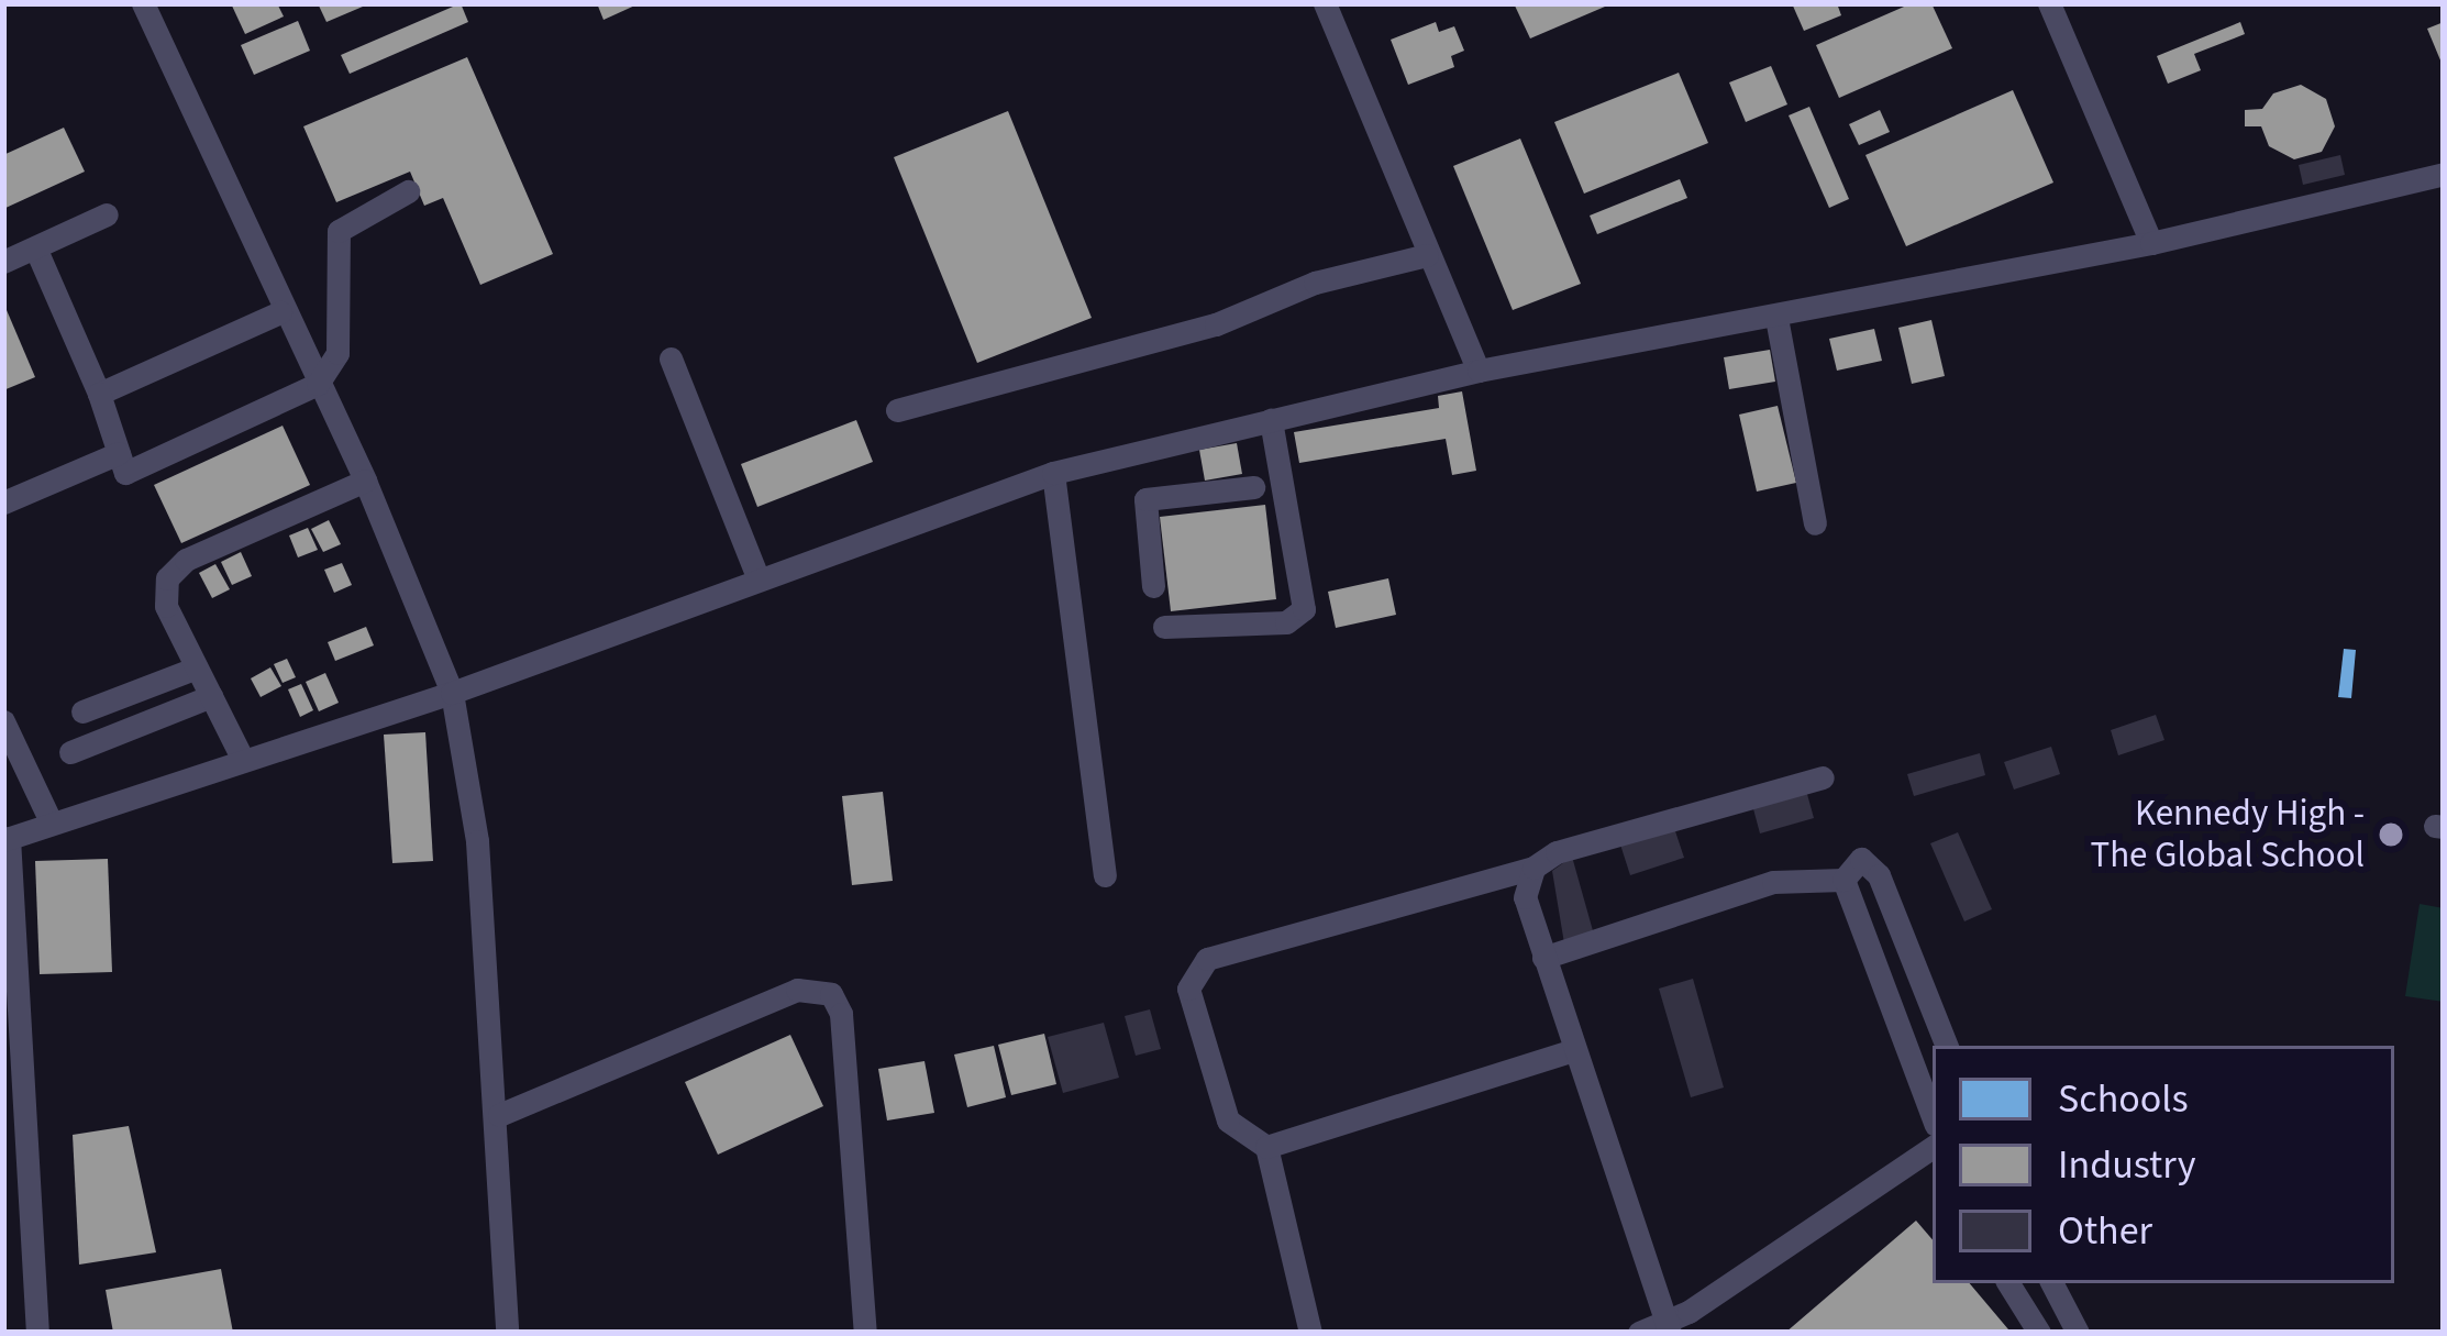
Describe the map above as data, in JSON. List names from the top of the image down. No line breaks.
{"places":["Kennedy High - The Global School"],"legend":["Schools","Industry","Other"]}
